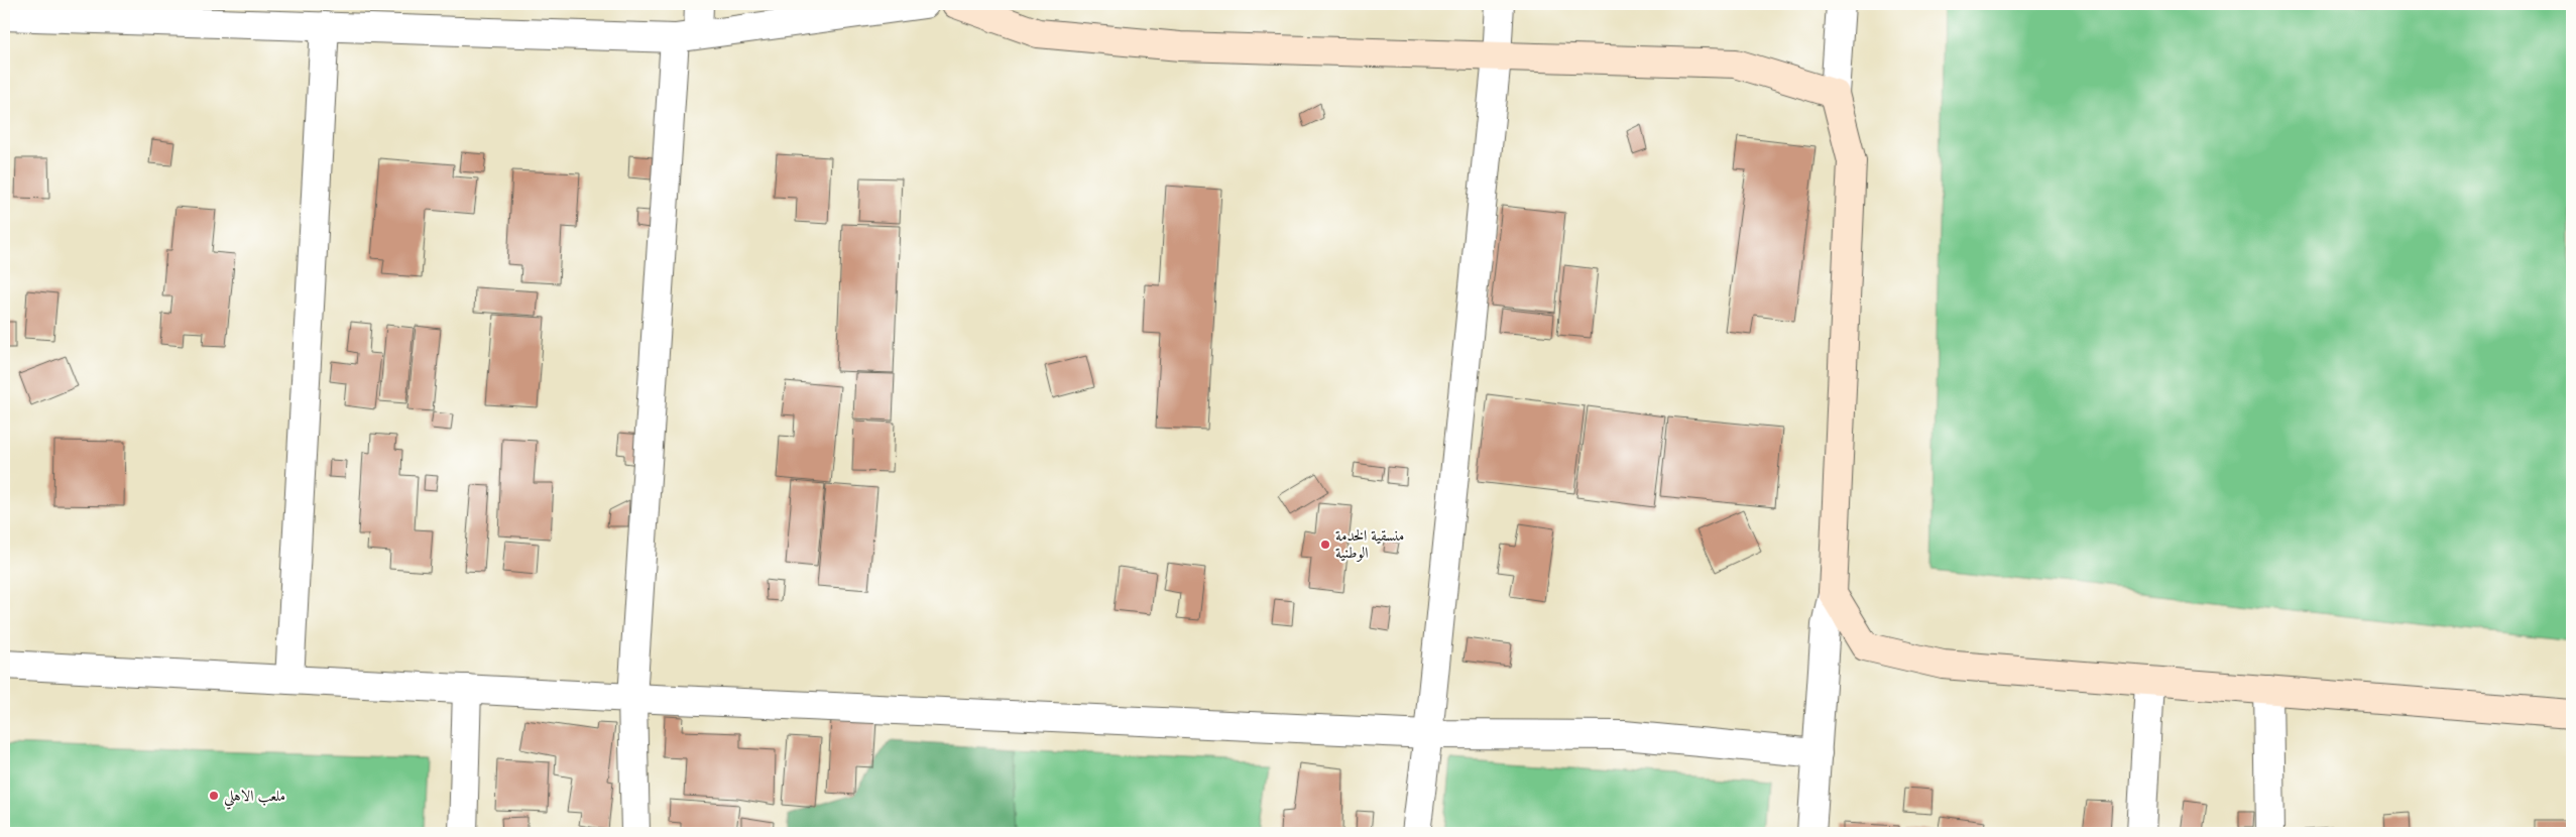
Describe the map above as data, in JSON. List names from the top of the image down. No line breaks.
{"places":["منسقية الخدمة الوطنية","ملعب الاهلي"]}
